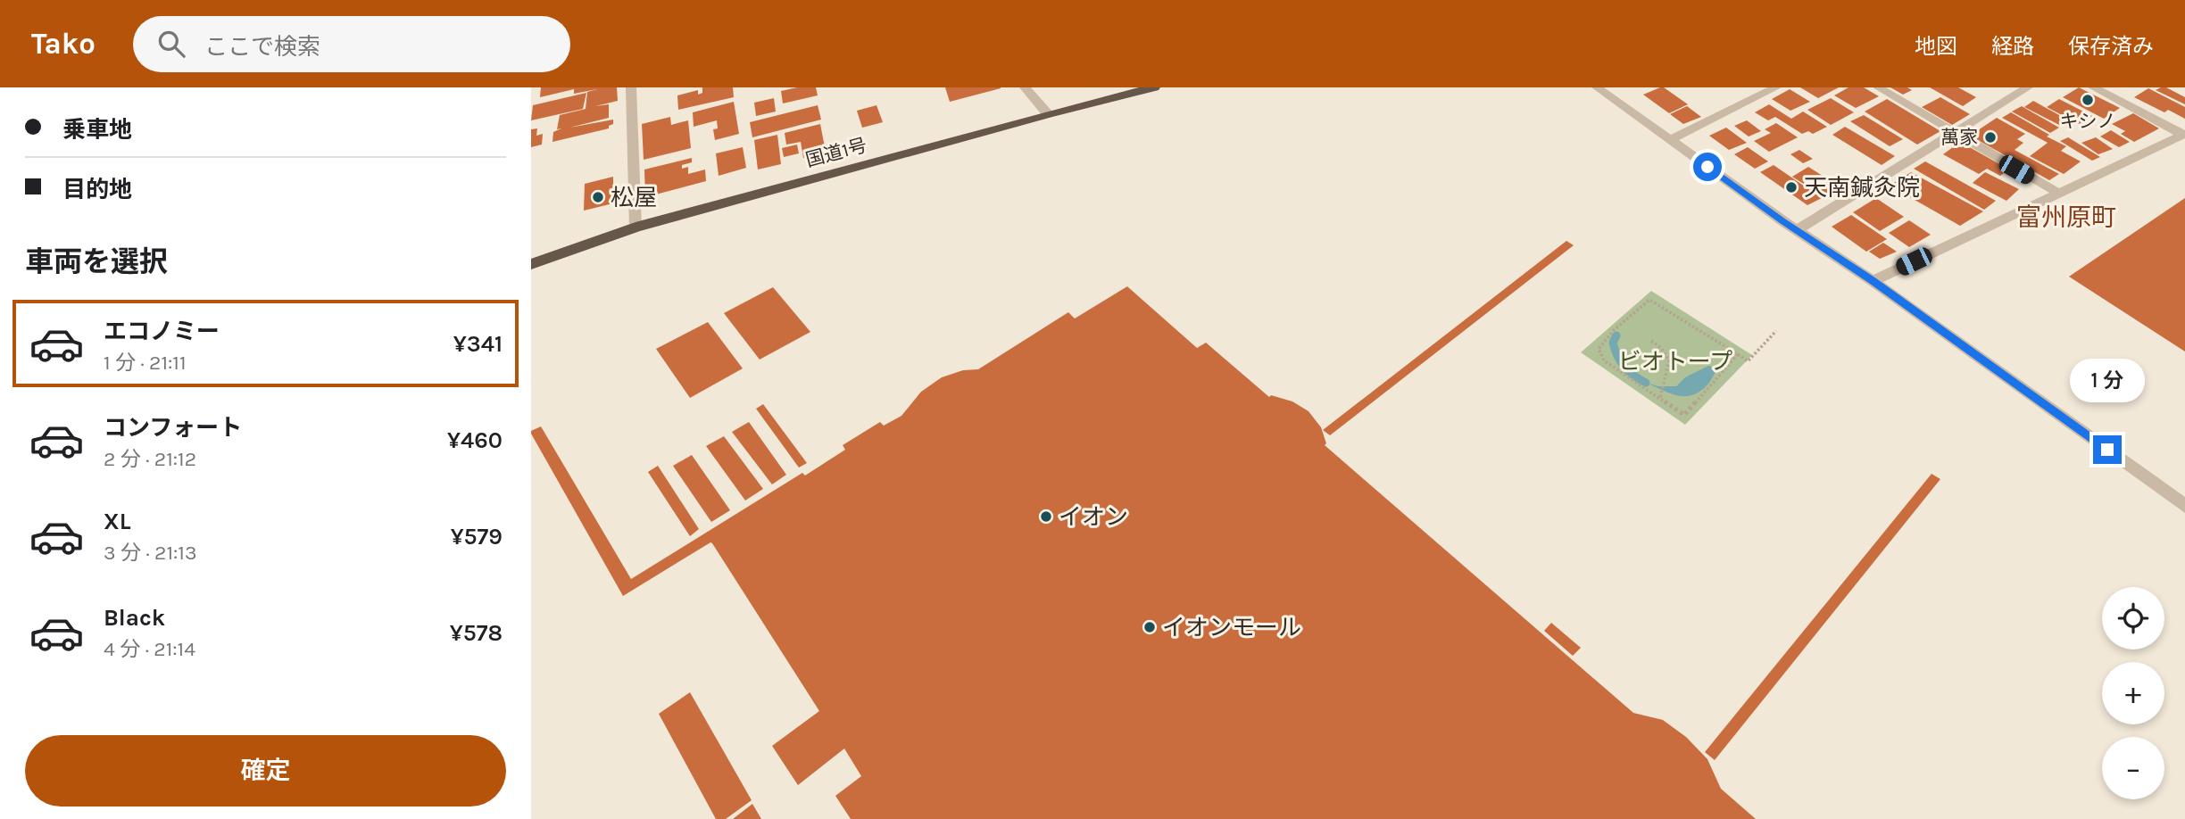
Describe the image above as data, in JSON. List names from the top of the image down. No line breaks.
{"streets":{"highway":["国道1号"]},"districts":["富州原町"],"parks":["ビオトープ"],"places":["キシノ","萬家","天南鍼灸院","松屋","イオン","イオンモール"],"page":{"header":"Tako","search":"ここで検索","nav":["地図","経路","保存済み"],"banner":["乗車地","目的地"],"heading":"車両を選択","list":[{"name":"エコノミー","note":"1 分 · 21:11","value":"¥341"},{"name":"コンフォート","note":"2 分 · 21:12","value":"¥460"},{"name":"XL","note":"3 分 · 21:13","value":"¥579"},{"name":"Black","note":"4 分 · 21:14","value":"¥578"}],"bubble":"1 分","map_buttons":["+","−"],"buttons":"確定"}}
